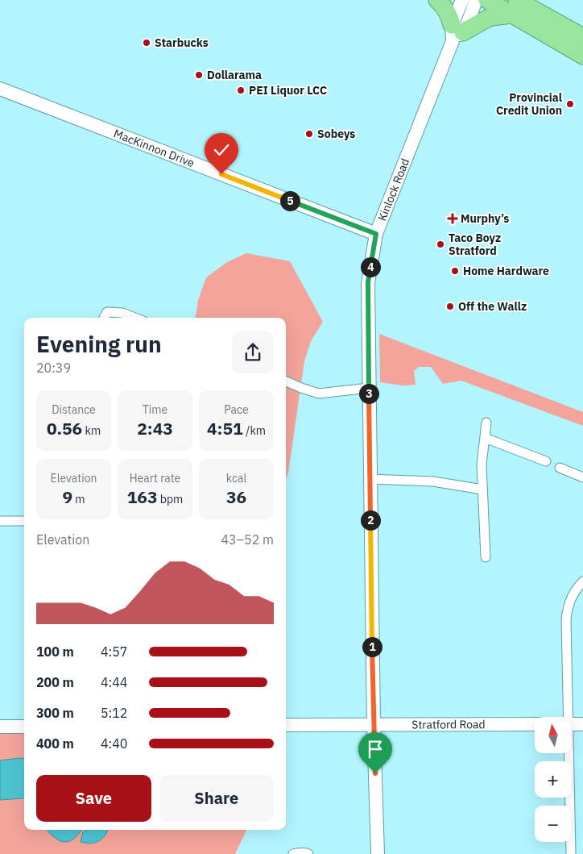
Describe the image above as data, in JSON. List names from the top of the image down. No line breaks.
{"streets":{"street":["MacKinnon Drive","Kinlock Road","Stratford Road"]},"crossings":[["MacKinnon Drive","Kinlock Road"],["Kinlock Road","Stratford Road"]],"places":{"other":["Starbucks","Dollarama","PEI Liquor LCC","Provincial Credit Union","Sobeys","Taco Boyz Stratford","Home Hardware","Off the Wallz"],"health":["Murphy’s"]},"north":"top","page":{"pins":["5","4","3","2","1"],"heading":["Evening run","20:39"],"stats":[["Distance","0.56 km"],["Time","2:43"],["Pace","4:51 /km"],["Elevation","9 m"],["Heart rate","163 bpm"],["kcal","36"]],"chart":["Elevation","43–52 m"],"list":[{"name":"100 m","note":"4:57"},{"name":"200 m","note":"4:44"},{"name":"300 m","note":"5:12"},{"name":"400 m","note":"4:40"}],"map_buttons":["+","−"],"buttons":["Save","Share"]}}
